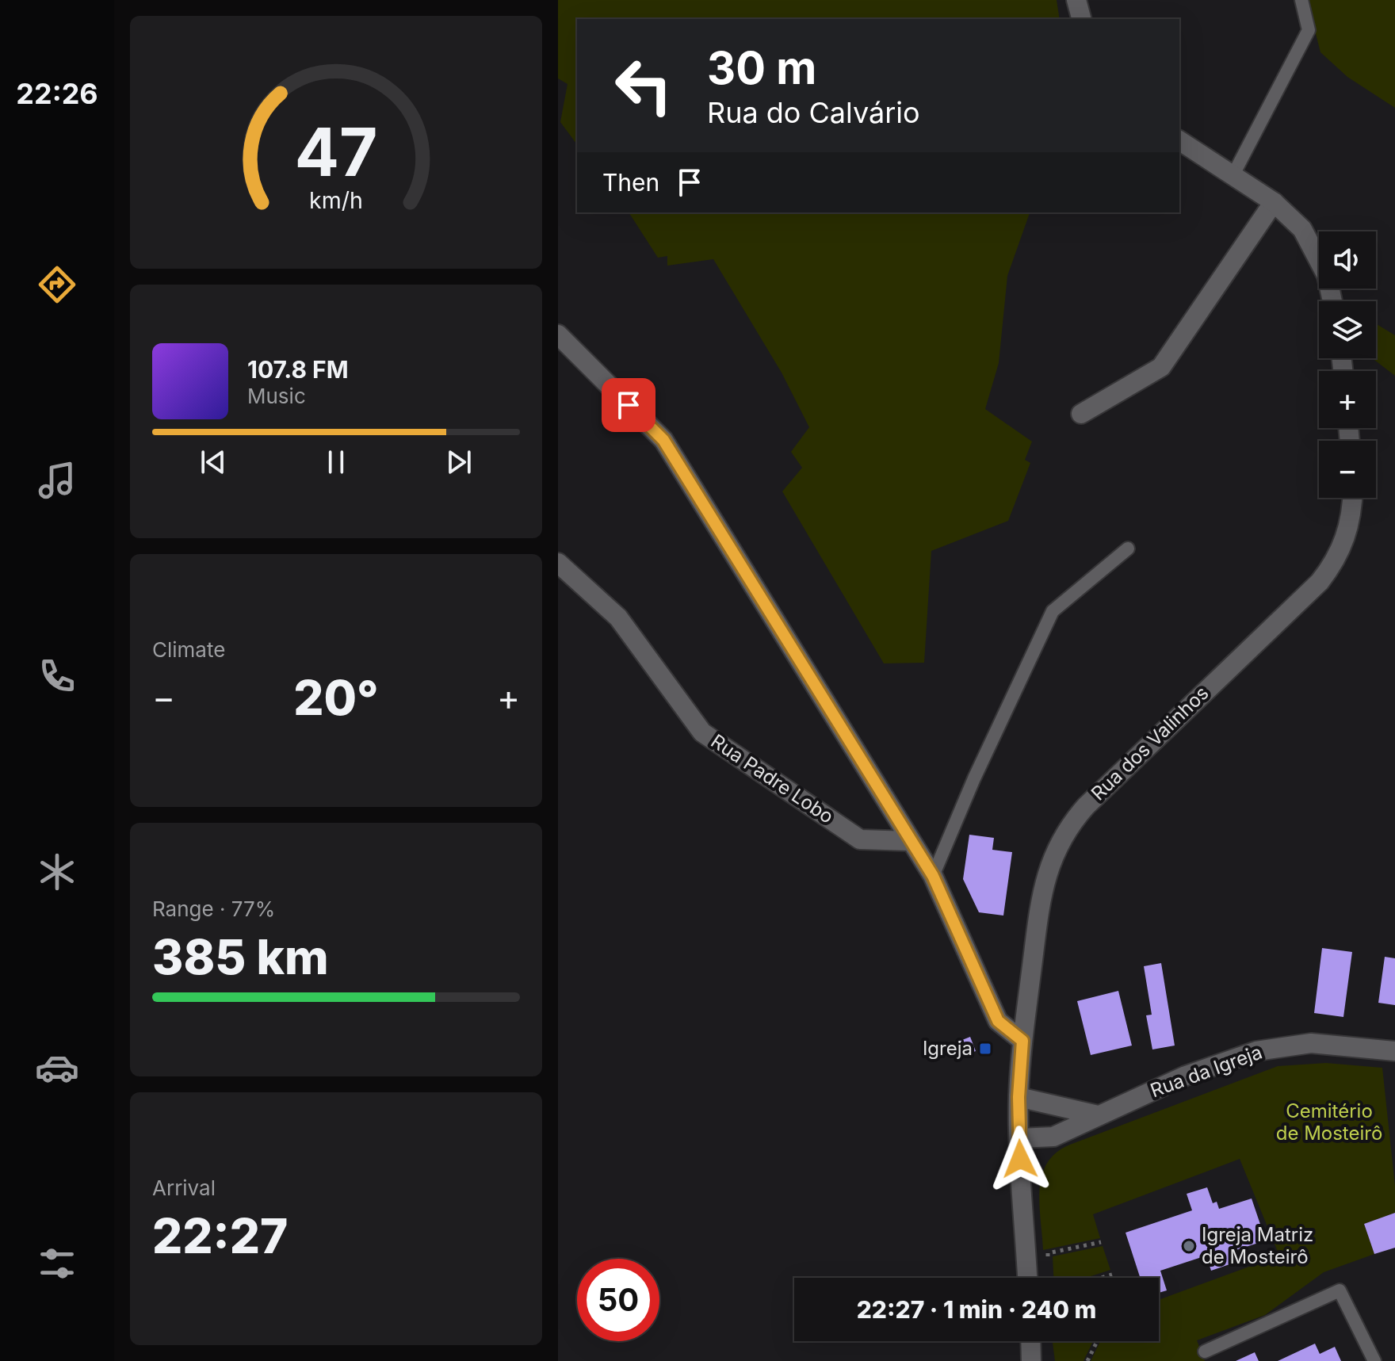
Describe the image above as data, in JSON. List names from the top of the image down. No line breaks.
{"streets":{"street":["Rua dos Valinhos","Rua Padre Lobo","Rua da Igreja"]},"crossings":[["Rua dos Valinhos","Rua da Igreja"]],"parks":["Cemitério de Mosteirô"],"places":{"transit":["Igreja"],"other":["Igreja Matriz de Mosteirô"]},"page":{"tabs":"22:26","turn":["30 m","Rua do Calvário"],"then":"Then","map_buttons":["+","−"],"song":["107.8 FM","Music"],"tile":["Climate",["Range · 77%","385 km"],["Arrival","22:27"]],"heat":["−","20°","+"],"limit":"50","trip":"22:27 · 1 min · 240 m","gauge":["47","km/h"]}}
